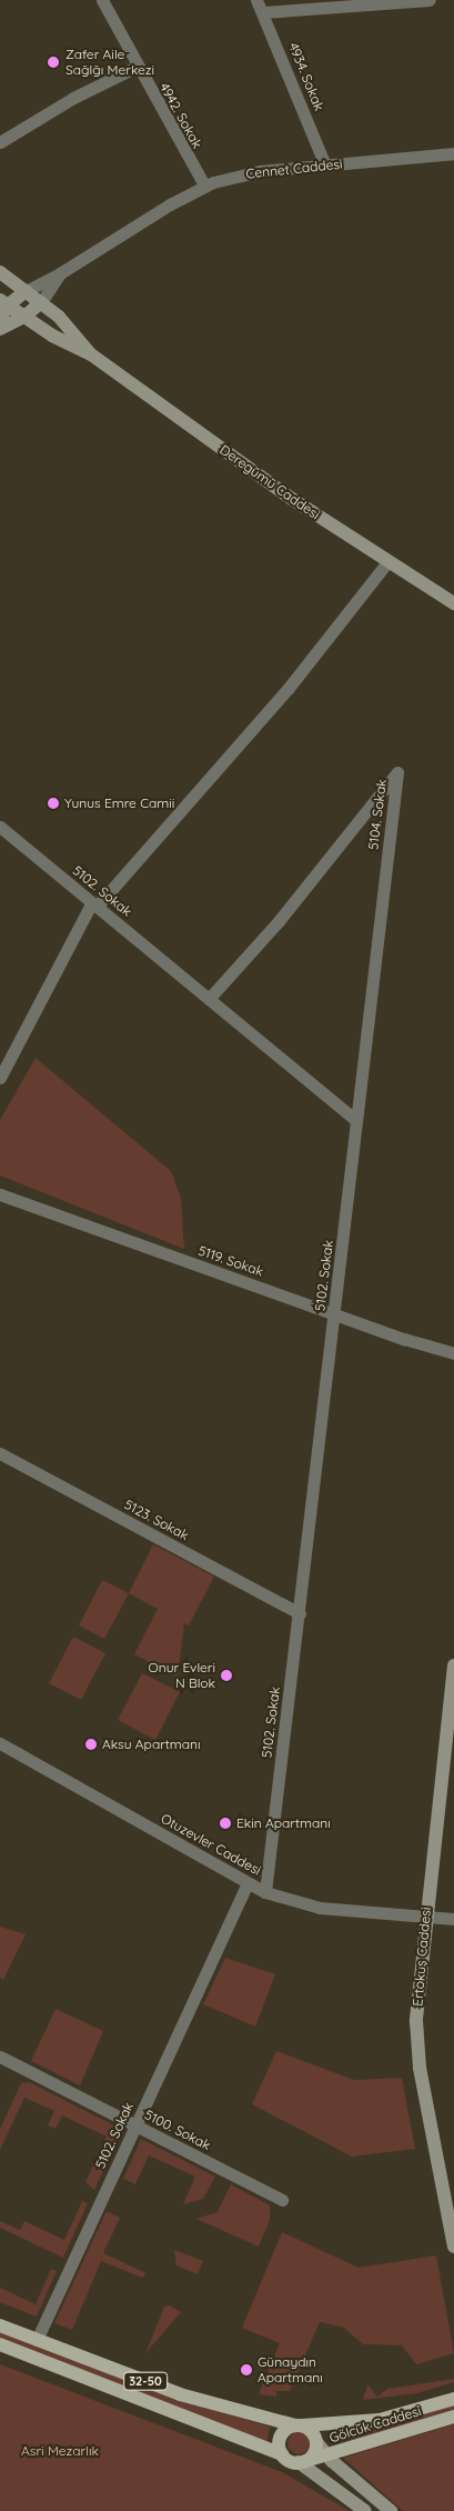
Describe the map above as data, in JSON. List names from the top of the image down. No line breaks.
{"streets":{"main road":["Cennet Caddesi","Deregümü Caddesi","Ertokuş Caddesi","32-50","Gölcük Caddesi"],"street":["4934. Sokak","4942. Sokak","5104. Sokak","5102. Sokak","5119. Sokak","5123. Sokak","Otuzevler Caddesi","5100. Sokak"]},"crossings":[["4934. Sokak","Cennet Caddesi"],["4942. Sokak","Cennet Caddesi"],["Cennet Caddesi","Deregümü Caddesi"],["5104. Sokak","5102. Sokak"],["5102. Sokak","5119. Sokak"],["5102. Sokak","5123. Sokak"],["5102. Sokak","Otuzevler Caddesi"],["5102. Sokak","5100. Sokak"],["5102. Sokak","32-50"],["Otuzevler Caddesi","Ertokuş Caddesi"],["32-50","Gölcük Caddesi"]],"parks":["Asri Mezarlık"],"places":["Zafer Aile Sağlğı Merkezi","Yunus Emre Camii","Onur Evleri N Blok","Aksu Apartmanı","Ekin Apartmanı","Günaydın Apartmanı"]}
